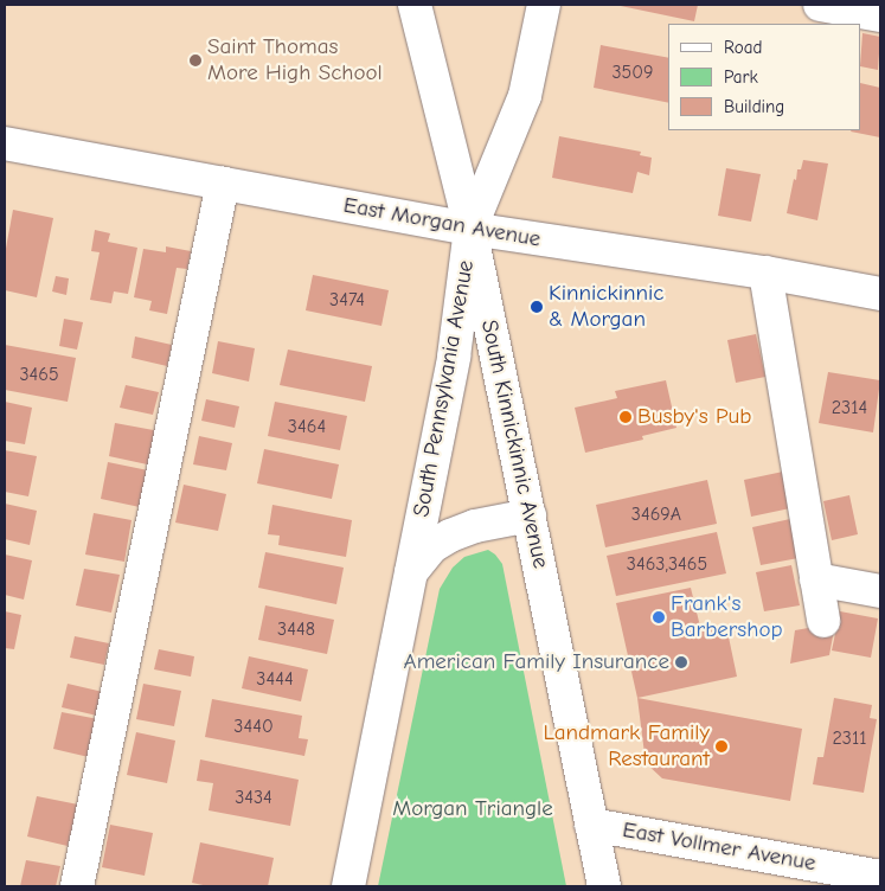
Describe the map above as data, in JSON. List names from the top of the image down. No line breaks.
{"streets":{"street":["East Morgan Avenue","South Pennsylvania Avenue","South Kinnickinnic Avenue","East Vollmer Avenue"]},"crossings":[["East Morgan Avenue","South Pennsylvania Avenue"],["East Morgan Avenue","South Kinnickinnic Avenue"],["South Pennsylvania Avenue","South Kinnickinnic Avenue"],["South Kinnickinnic Avenue","East Vollmer Avenue"]],"parks":["Morgan Triangle"],"places":["Saint Thomas More High School","Kinnickinnic & Morgan","Busby's Pub","Frank's Barbershop","American Family Insurance","Landmark Family Restaurant"],"house_numbers":["3509","3474","3465","2314","3464","3469A","3463,3465","3448","3444","3440","2311","3434"],"legend":["Road","Park","Building"]}
